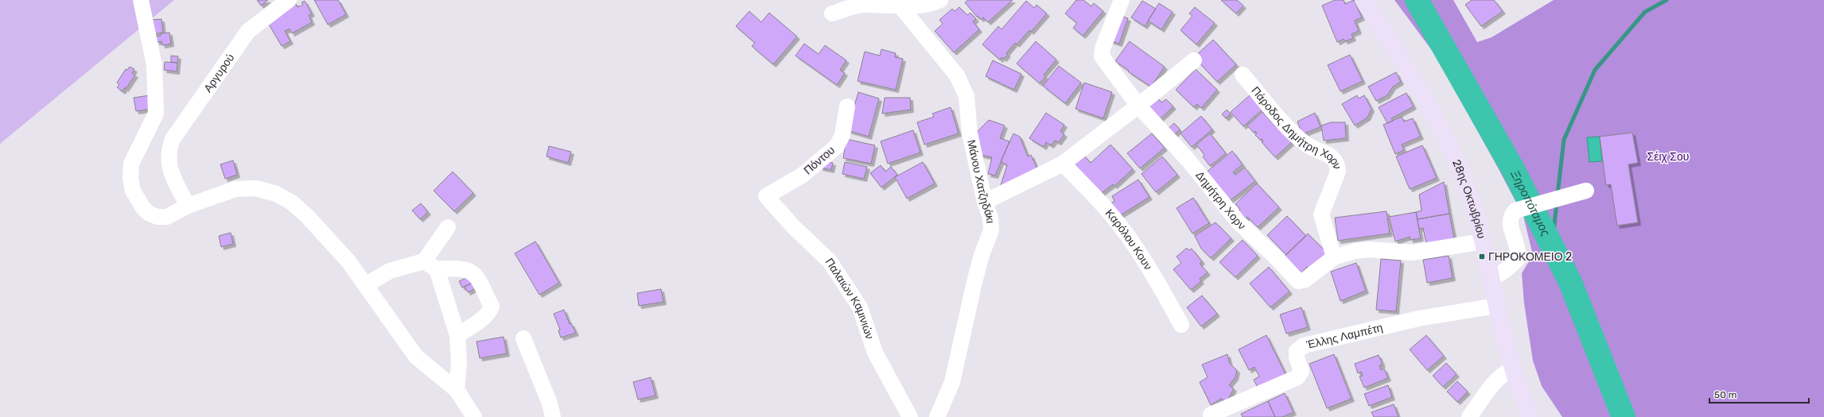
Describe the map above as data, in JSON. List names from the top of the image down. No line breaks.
{"streets":{"main road":["28ης Οκτωβρίου"],"street":["Αργυρού","Πάροδος Δημήτρη Χορν","Πόντου","Μάνου Χατζηδάκι","Δημήτρη Χορν","Καρόλου Κουν","Παλαιών Καμινιών","Έλλης Λαμπέτη"]},"crossings":[["Πάροδος Δημήτρη Χορν","Δημήτρη Χορν"],["Πόντου","Παλαιών Καμινιών"],["Δημήτρη Χορν","28ης Οκτωβρίου"],["28ης Οκτωβρίου","Έλλης Λαμπέτη"]],"water":["Ξηροπόταμος"],"parks":["Σέιχ Σου"],"places":{"transit":["ΓΗΡΟΚΟΜΕΙΟ 2"]},"scale_bar":"50 m"}
